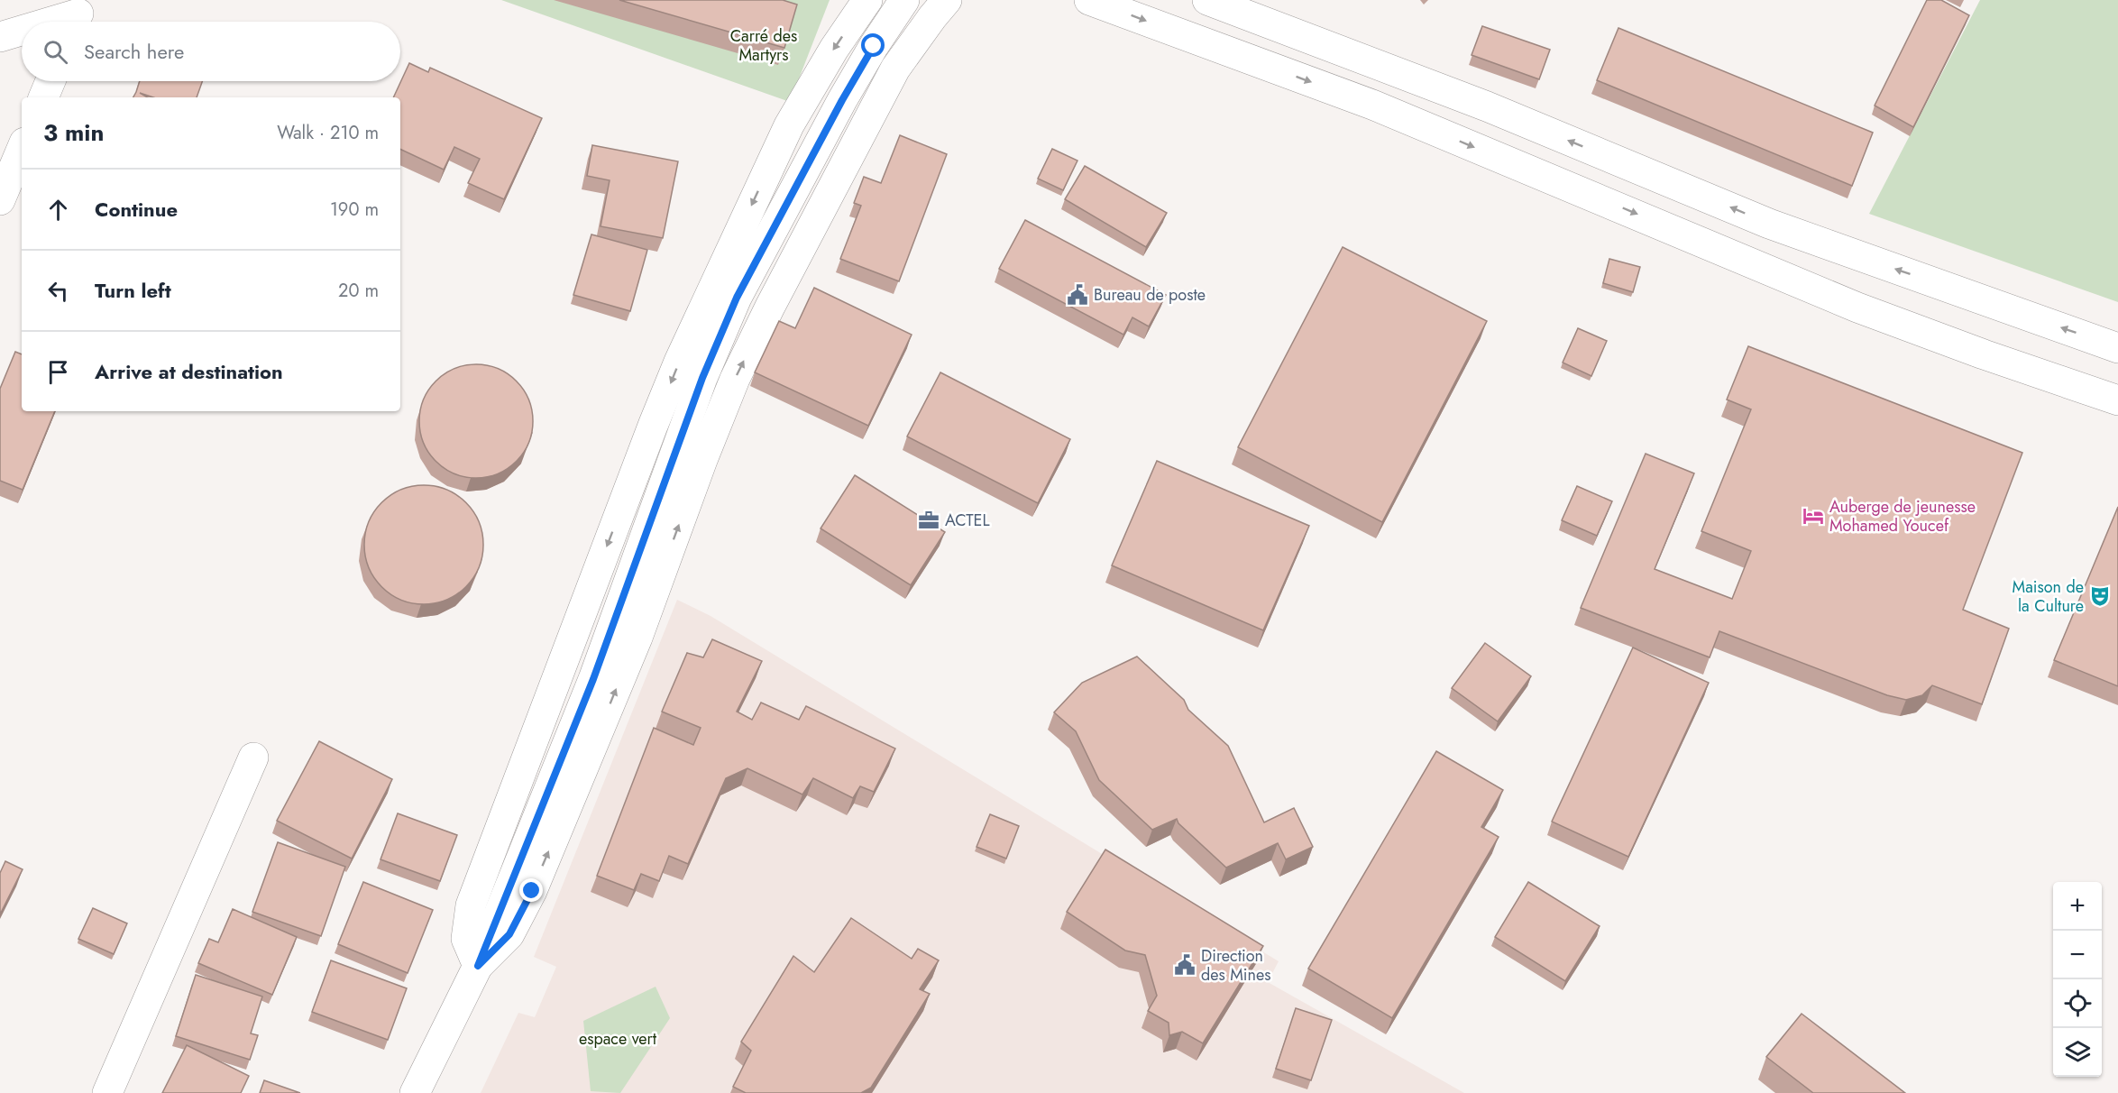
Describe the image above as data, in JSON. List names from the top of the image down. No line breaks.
{"parks":["Carré des Martyrs","espace vert"],"places":{"public building":["Bureau de poste","Direction des Mines"],"hotel":["Auberge de jeunesse Mohamed Youcef"],"office":["ACTEL"],"theatre":["Maison de la Culture"]},"page":{"search":"Search here","heading":["3 min","Walk · 210 m"],"list":[["Continue","190 m"],["Turn left","20 m"],"Arrive at destination"],"map_buttons":["+","−"]}}
